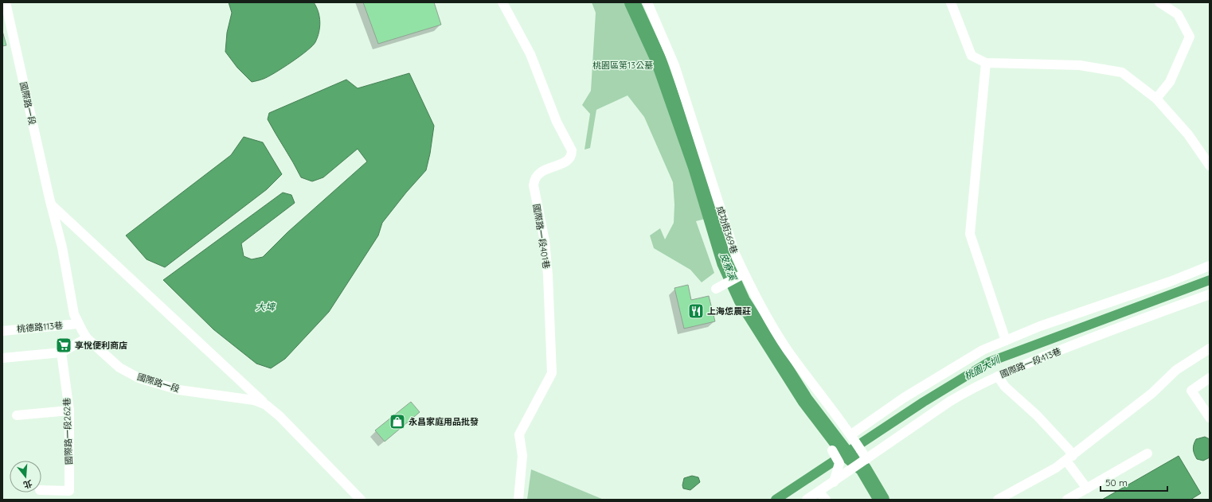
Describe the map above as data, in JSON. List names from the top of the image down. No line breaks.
{"streets":{"street":["國際路一段","成功街369巷","國際路一段401巷","桃德路113巷","國際路一段413巷","國際路一段262巷"]},"crossings":[["國際路一段","桃德路113巷"],["成功街369巷","國際路一段413巷"]],"water":["皮寮溪","大埤","桃園大圳"],"parks":["桃園區第13公墓"],"places":{"restaurant":["上海怹農莊"],"supermarket":["享悅便利商店"],"shop":["永昌家庭用品批發"]},"scale_bar":"50 m","north":"bottom"}
